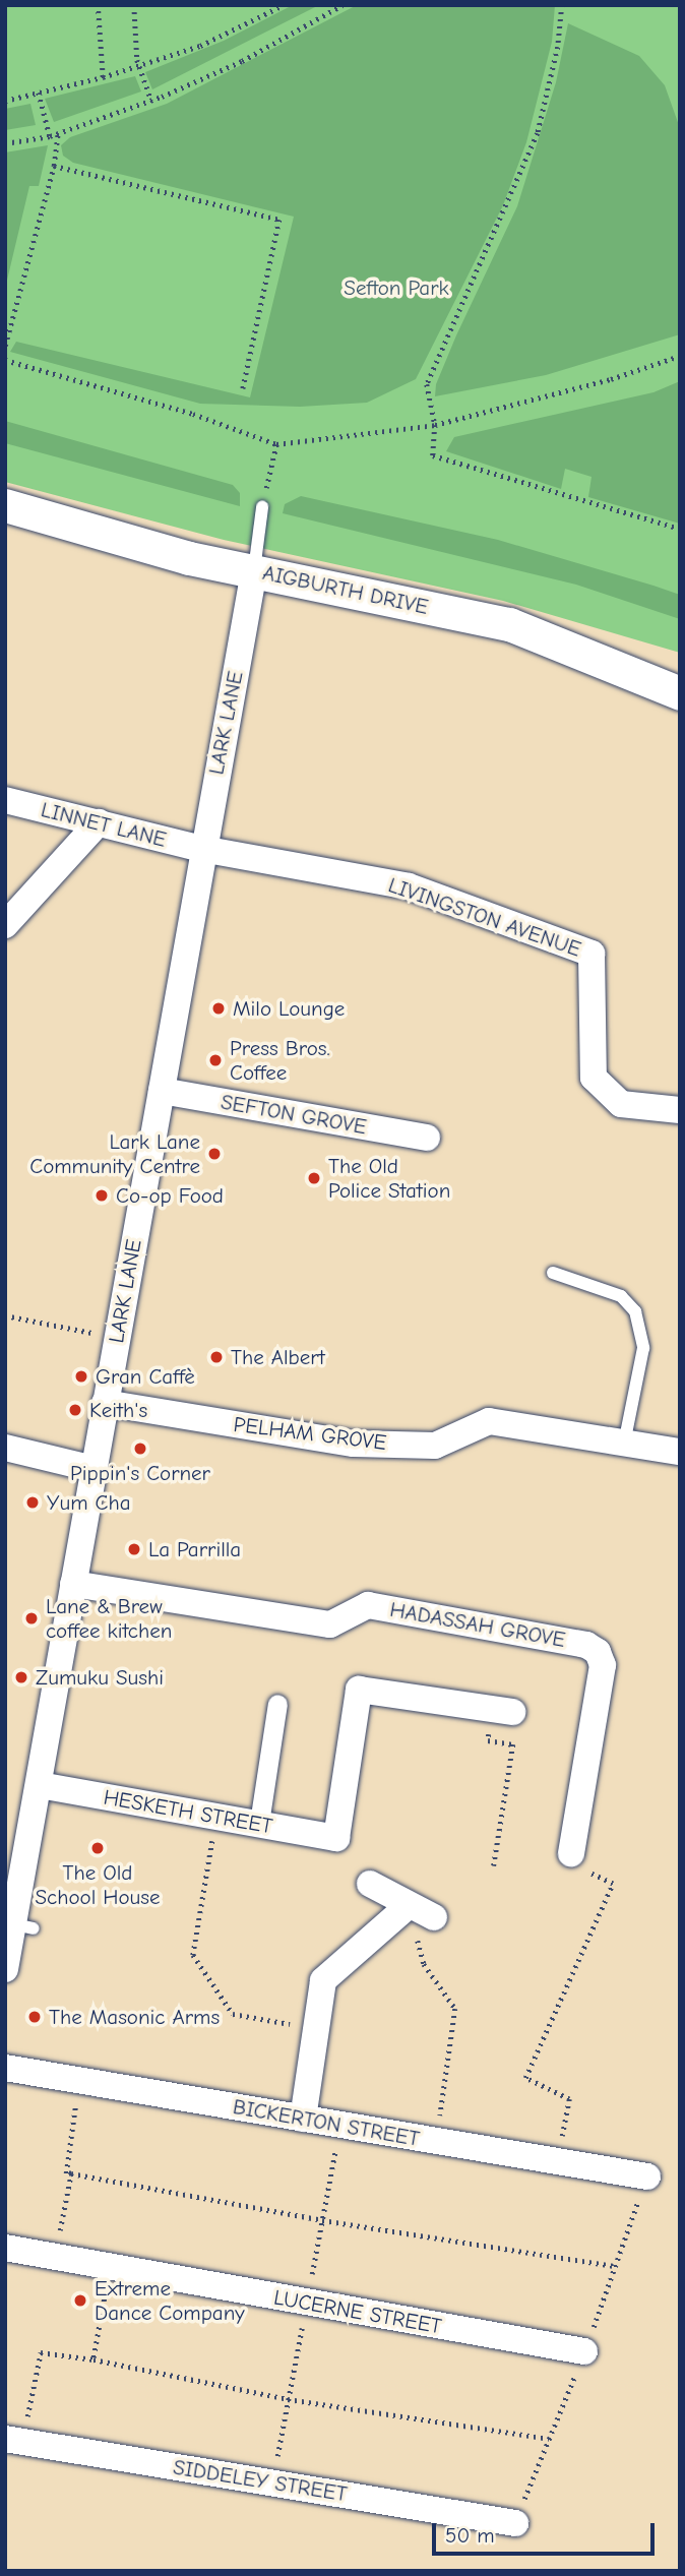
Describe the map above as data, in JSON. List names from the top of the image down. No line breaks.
{"streets":{"street":["AIGBURTH DRIVE","LARK LANE","LINNET LANE","LIVINGSTON AVENUE","SEFTON GROVE","PELHAM GROVE","HADASSAH GROVE","HESKETH STREET","BICKERTON STREET","LUCERNE STREET","SIDDELEY STREET"]},"crossings":[["AIGBURTH DRIVE","LARK LANE"],["LARK LANE","LINNET LANE"],["LARK LANE","LIVINGSTON AVENUE"],["LARK LANE","SEFTON GROVE"],["LARK LANE","PELHAM GROVE"],["LARK LANE","HADASSAH GROVE"],["LARK LANE","HESKETH STREET"],["LINNET LANE","LIVINGSTON AVENUE"]],"parks":["Sefton Park"],"places":["Milo Lounge","Press Bros. Coffee","Lark Lane Community Centre","The Old Police Station","Co-op Food","The Albert","Gran Caffè","Keith's","Pippin's Corner","Yum Cha","La Parrilla","Lane & Brew coffee kitchen","Zumuku Sushi","The Old School House","The Masonic Arms","Extreme Dance Company"],"scale_bar":"50 m"}
